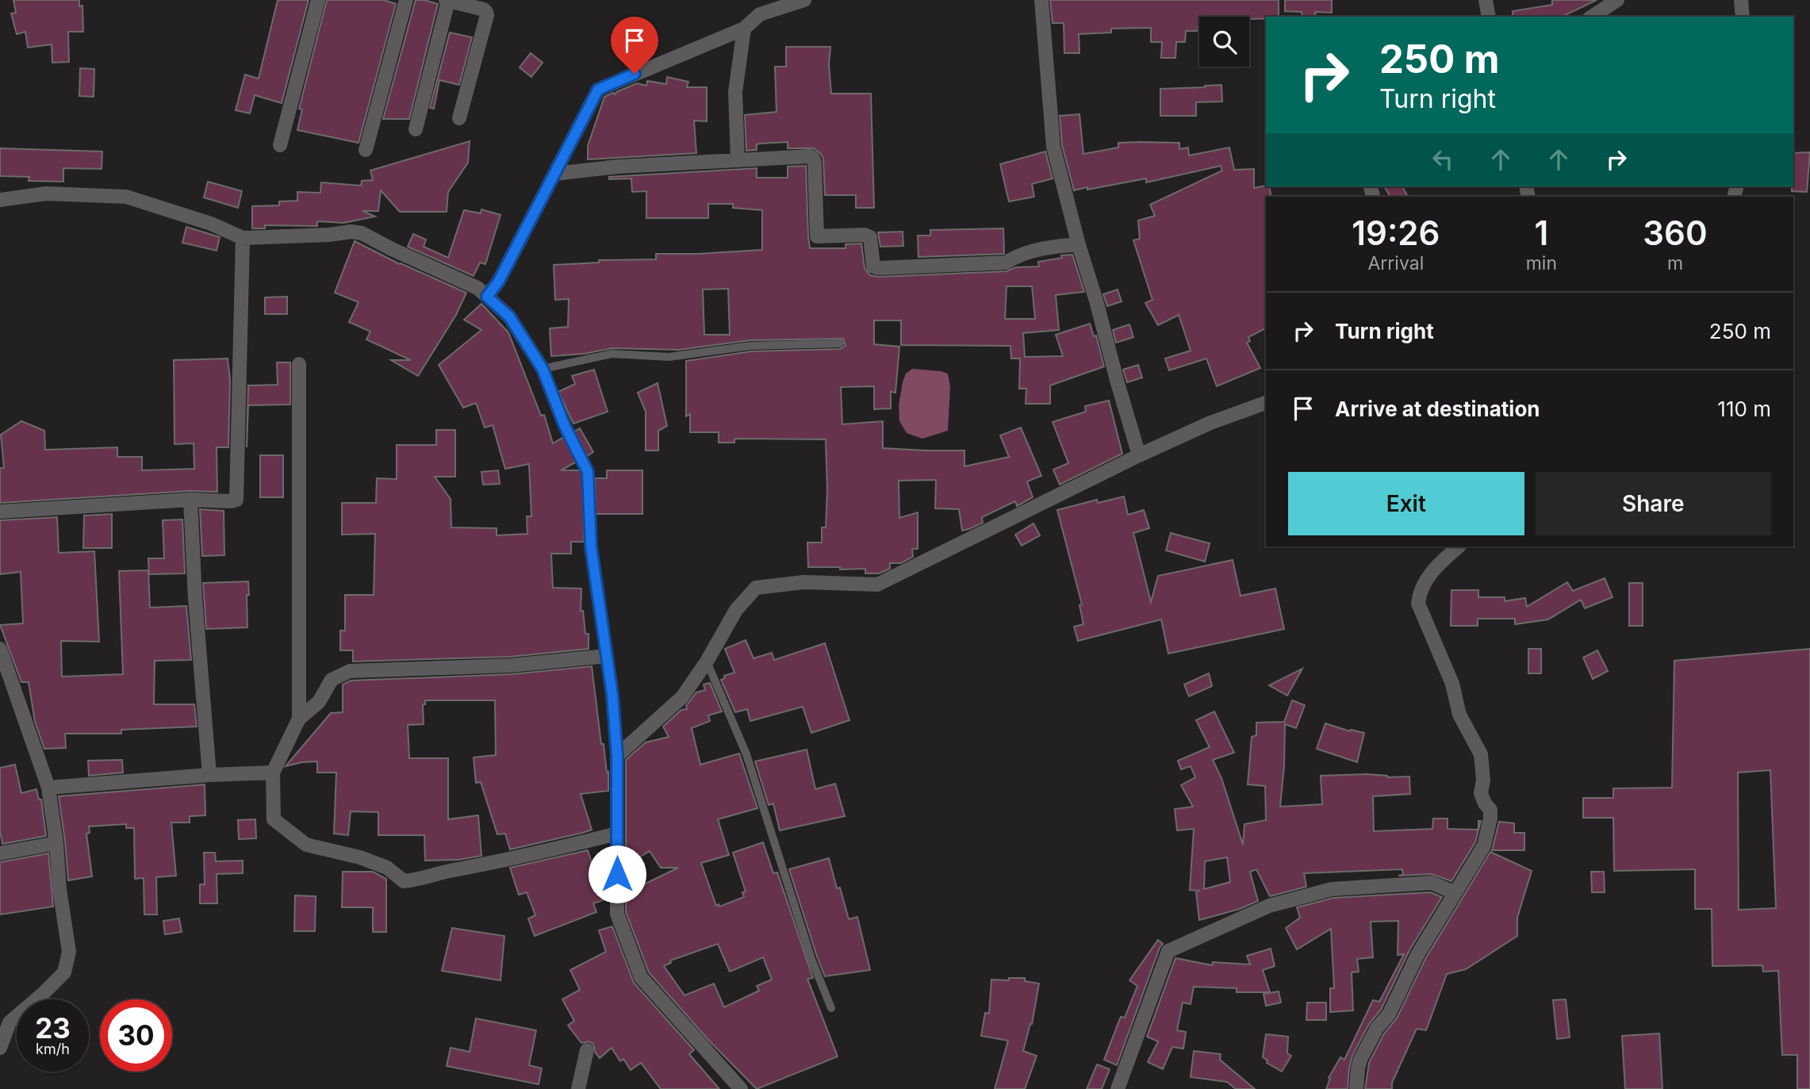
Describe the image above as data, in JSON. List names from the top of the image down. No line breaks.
{"page":{"turn":["250 m","Turn right"],"eta":["19:26","Arrival","1","min","360","m"],"list":[{"name":"Turn right","value":"250 m"},{"name":"Arrive at destination","value":"110 m"}],"buttons":["Exit","Share"],"speed":"23 km/h","limit":"30"}}
